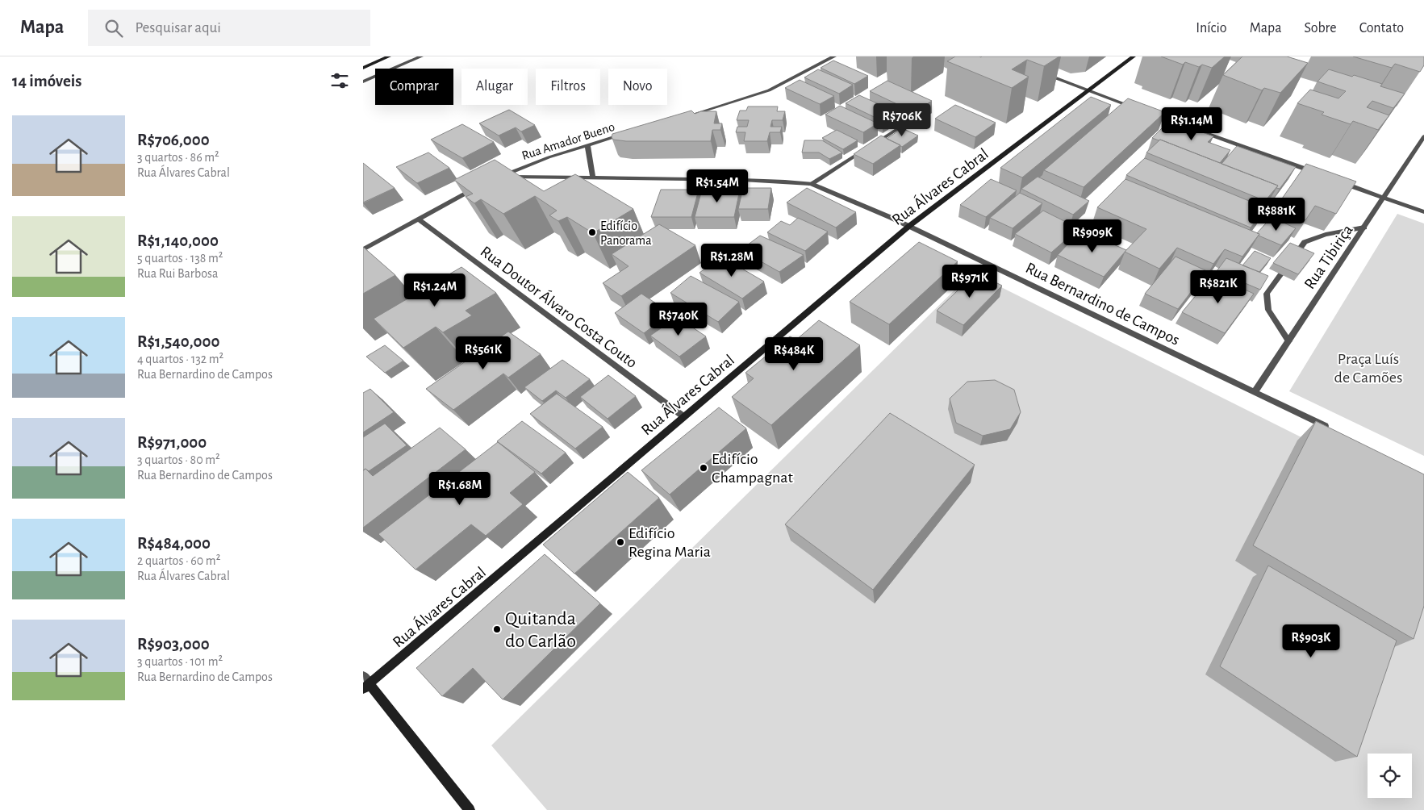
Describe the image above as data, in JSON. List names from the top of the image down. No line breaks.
{"streets":{"main road":["Rua Álvares Cabral"],"street":["Rua Amador Bueno","Rua Tibiriça","Rua Bernardino de Campos","Rua Doutor Álvaro Costa Couto"]},"crossings":[["Rua Amador Bueno","Rua Bernardino de Campos"],["Rua Álvares Cabral","Rua Bernardino de Campos"],["Rua Álvares Cabral","Rua Doutor Álvaro Costa Couto"],["Rua Tibiriça","Rua Bernardino de Campos"]],"parks":["Praça Luís de Camões"],"places":["Edifício Panorama","Edifício Champagnat","Edifício Regina Maria","Quitanda do Carlão"],"page":{"header":"Mapa","search":"Pesquisar aqui","nav":["Início","Mapa","Sobre","Contato"],"heading":"14 imóveis","chip":["Comprar","Alugar","Filtros","Novo"],"price":["R$706K","R$1.14M","R$1.54M","R$881K","R$909K","R$1.28M","R$971K","R$821K","R$1.24M","R$740K","R$561K","R$484K","R$1.68M","R$903K"],"list":[{"name":"R$706,000","note":"3 quartos · 86 m² · Rua Álvares Cabral"},{"name":"R$1,140,000","note":"5 quartos · 138 m² · Rua Rui Barbosa"},{"name":"R$1,540,000","note":"4 quartos · 132 m² · Rua Bernardino de Campos"},{"name":"R$971,000","note":"3 quartos · 80 m² · Rua Bernardino de Campos"},{"name":"R$484,000","note":"2 quartos · 60 m² · Rua Álvares Cabral"},{"name":"R$903,000","note":"3 quartos · 101 m² · Rua Bernardino de Campos"}]}}
